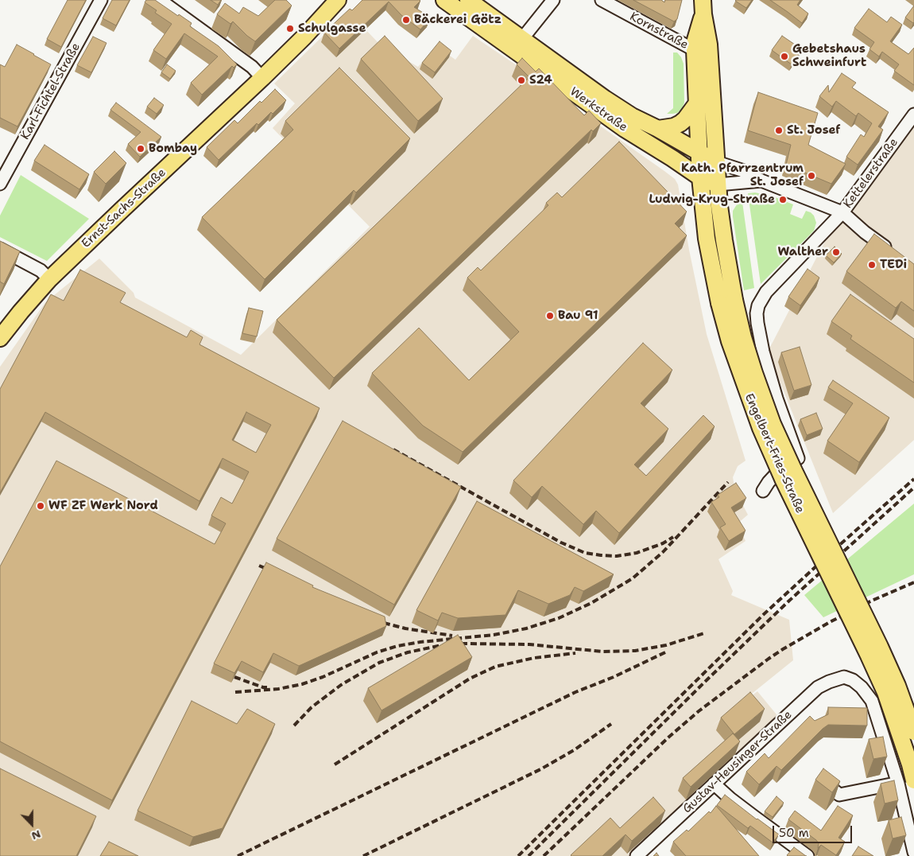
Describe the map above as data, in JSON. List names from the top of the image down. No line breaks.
{"streets":{"main road":["Werkstraße","Ernst-Sachs-Straße","Engelbert-Fries-Straße"],"street":["Kornstraße","Karl-Fichtel-Straße","Kettelerstraße","Gustav-Heusinger-Straße"]},"crossings":[["Kornstraße","Engelbert-Fries-Straße"],["Werkstraße","Kettelerstraße"],["Werkstraße","Engelbert-Fries-Straße"],["Kettelerstraße","Engelbert-Fries-Straße"]],"places":["Bäckerei Götz","Schulgasse","Gebetshaus Schweinfurt","S24","St. Josef","Bombay","Kath. Pfarrzentrum St. Josef","Ludwig-Krug-Straße","Walther","TEDi","Bau 91","WF ZF Werk Nord"],"scale_bar":"50 m","north":"bottom"}
